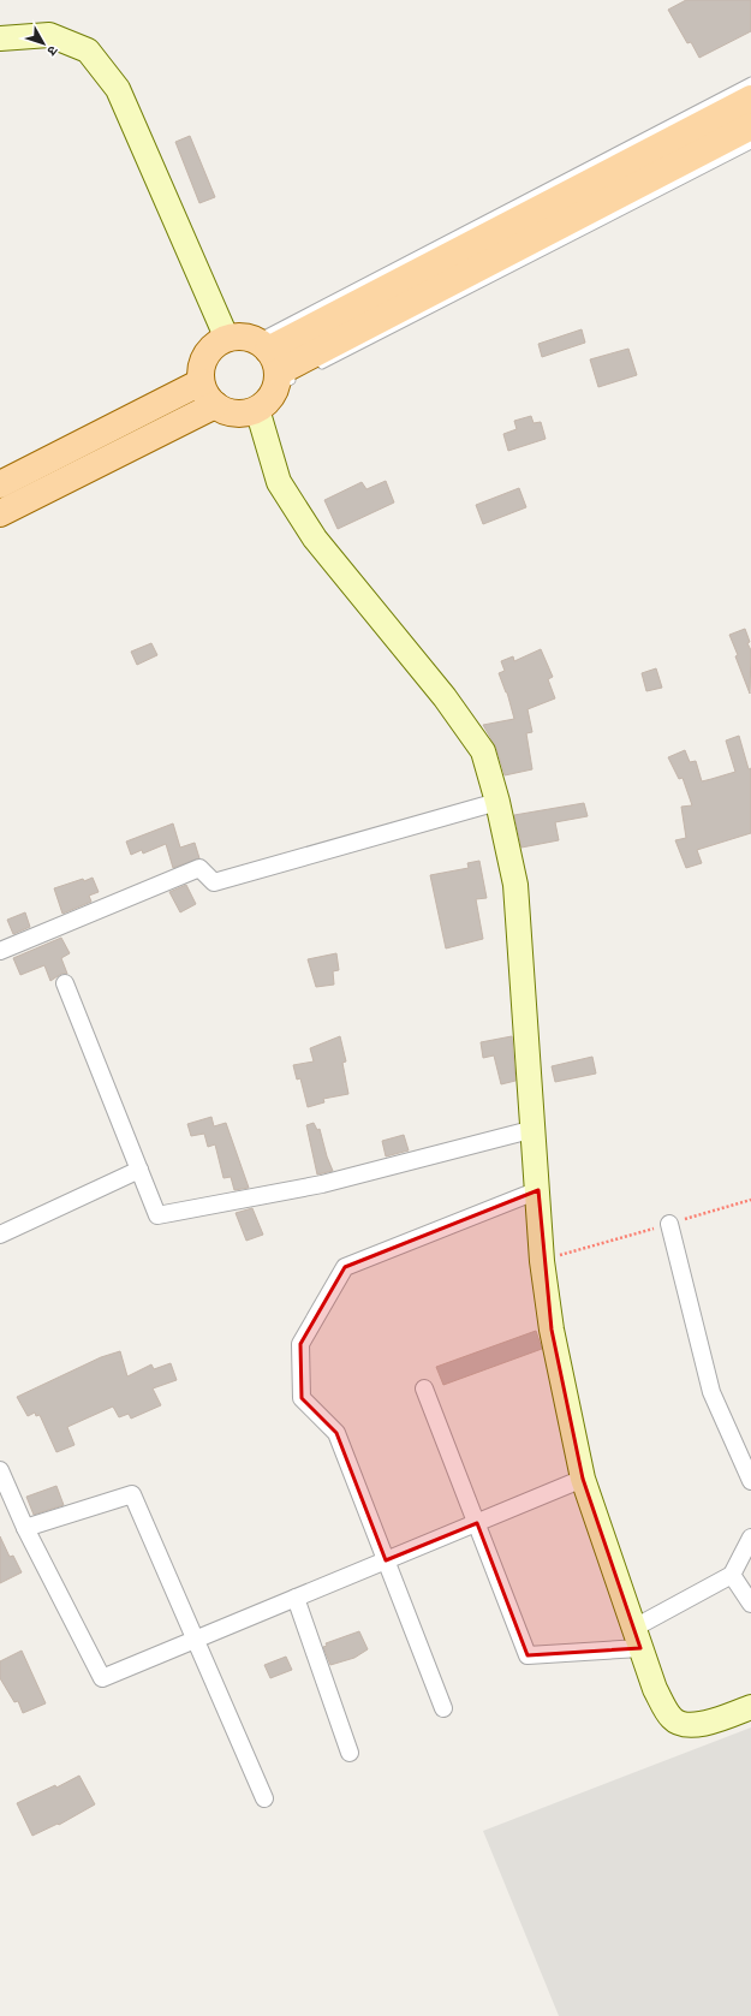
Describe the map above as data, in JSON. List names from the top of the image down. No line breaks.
{"north":"bottom right"}
